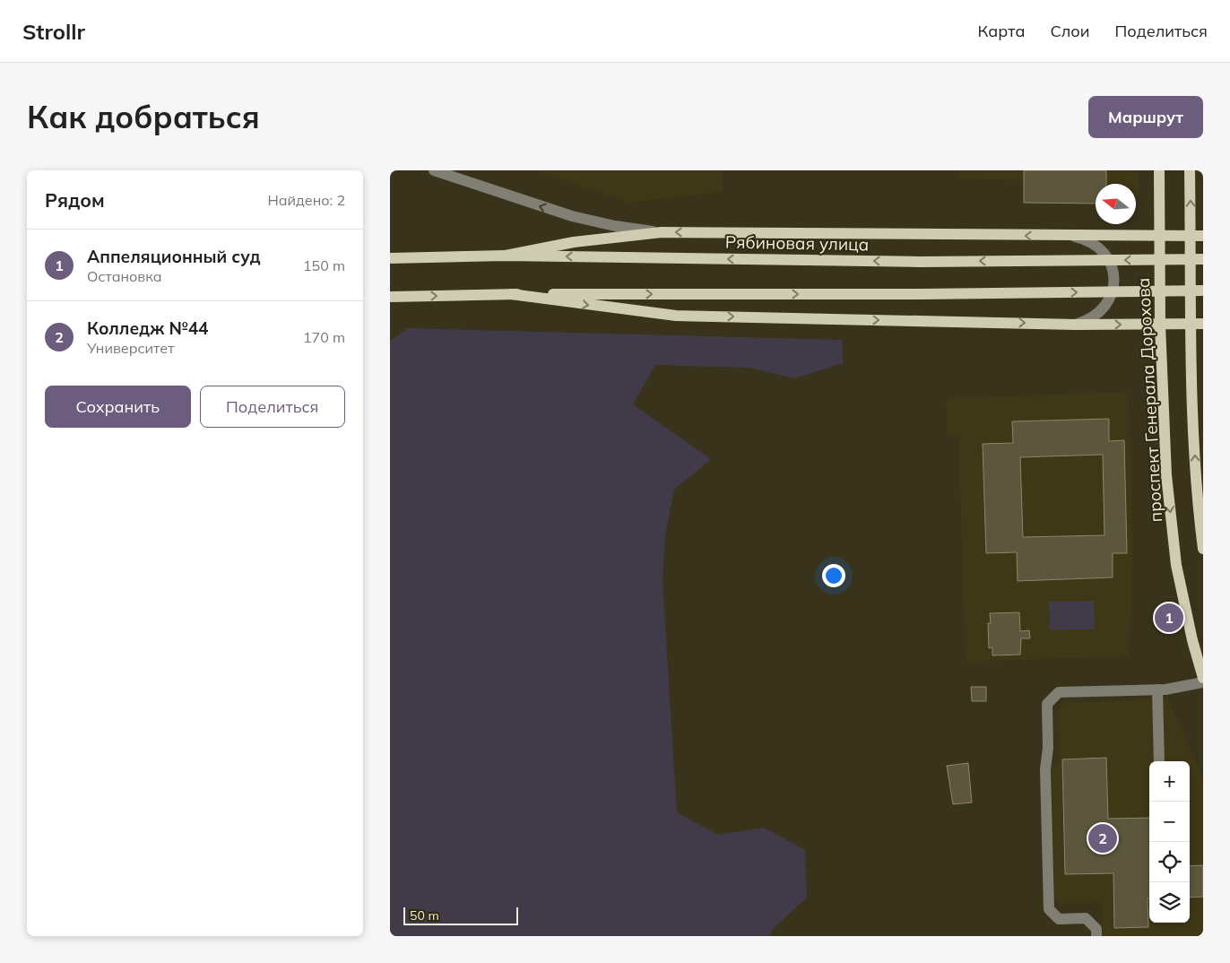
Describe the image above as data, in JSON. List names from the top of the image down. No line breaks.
{"streets":{"main road":["Рябиновая улица","проспект Генерала Дорохова"]},"scale_bar":"50 m","north":"left","page":{"header":"Strollr","nav":["Карта","Слои","Поделиться"],"buttons":["Маршрут",["Сохранить","Поделиться"]],"title":"Как добраться","heading":["Рядом","Найдено: 2"],"list":[{"mark":"1","name":"Аппеляционный суд","note":"Остановка","value":"150 m"},{"mark":"2","name":"Колледж №44","note":"Университет","value":"170 m"}],"pins":["1","2"],"map_buttons":["+","−"],"scale":"50 m"}}
